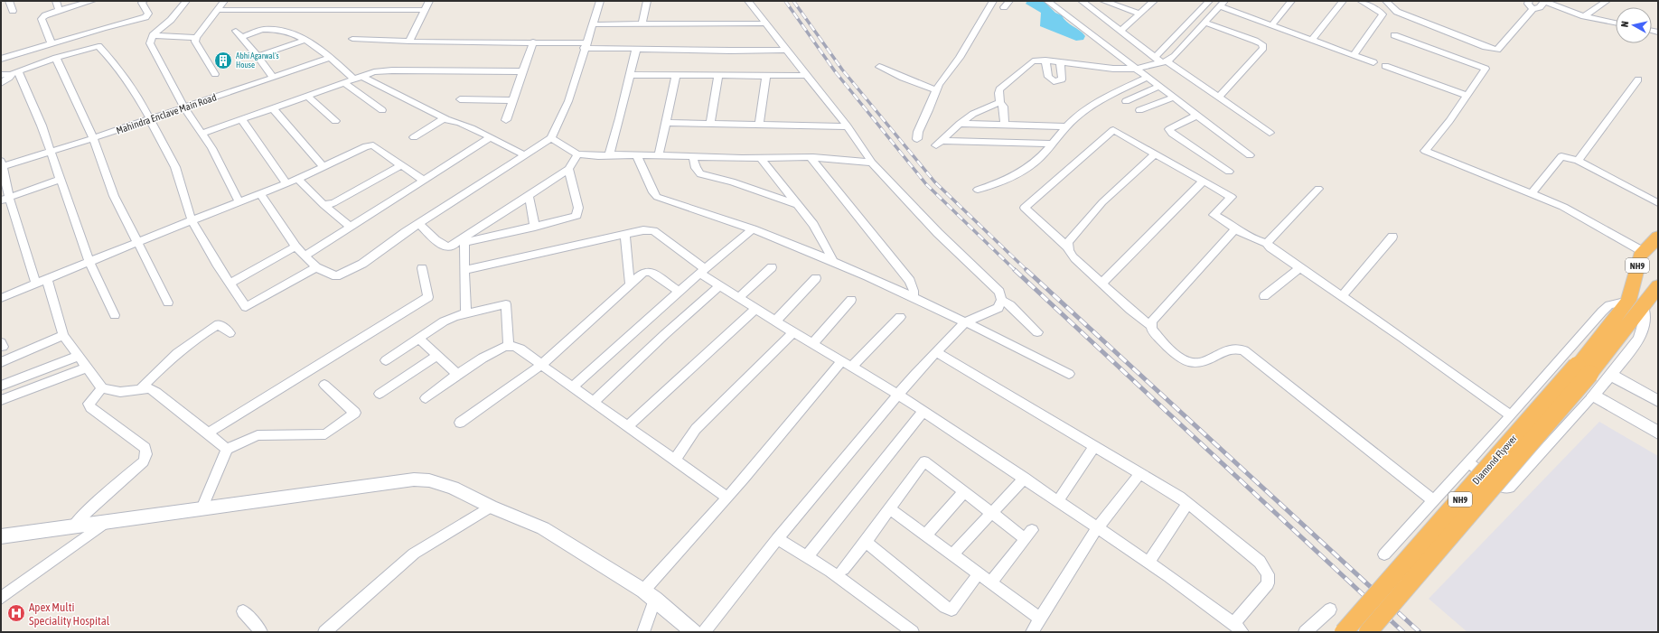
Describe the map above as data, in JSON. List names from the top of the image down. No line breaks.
{"streets":{"highway":["NH9","Diamond Flyover"],"street":["Mahindra Enclave Main Road"]},"crossings":[["NH9","Diamond Flyover"]],"places":{"building":["Abhi Agarwal's House"],"hospital":["Apex Multi Speciality Hospital"]},"north":"left"}
